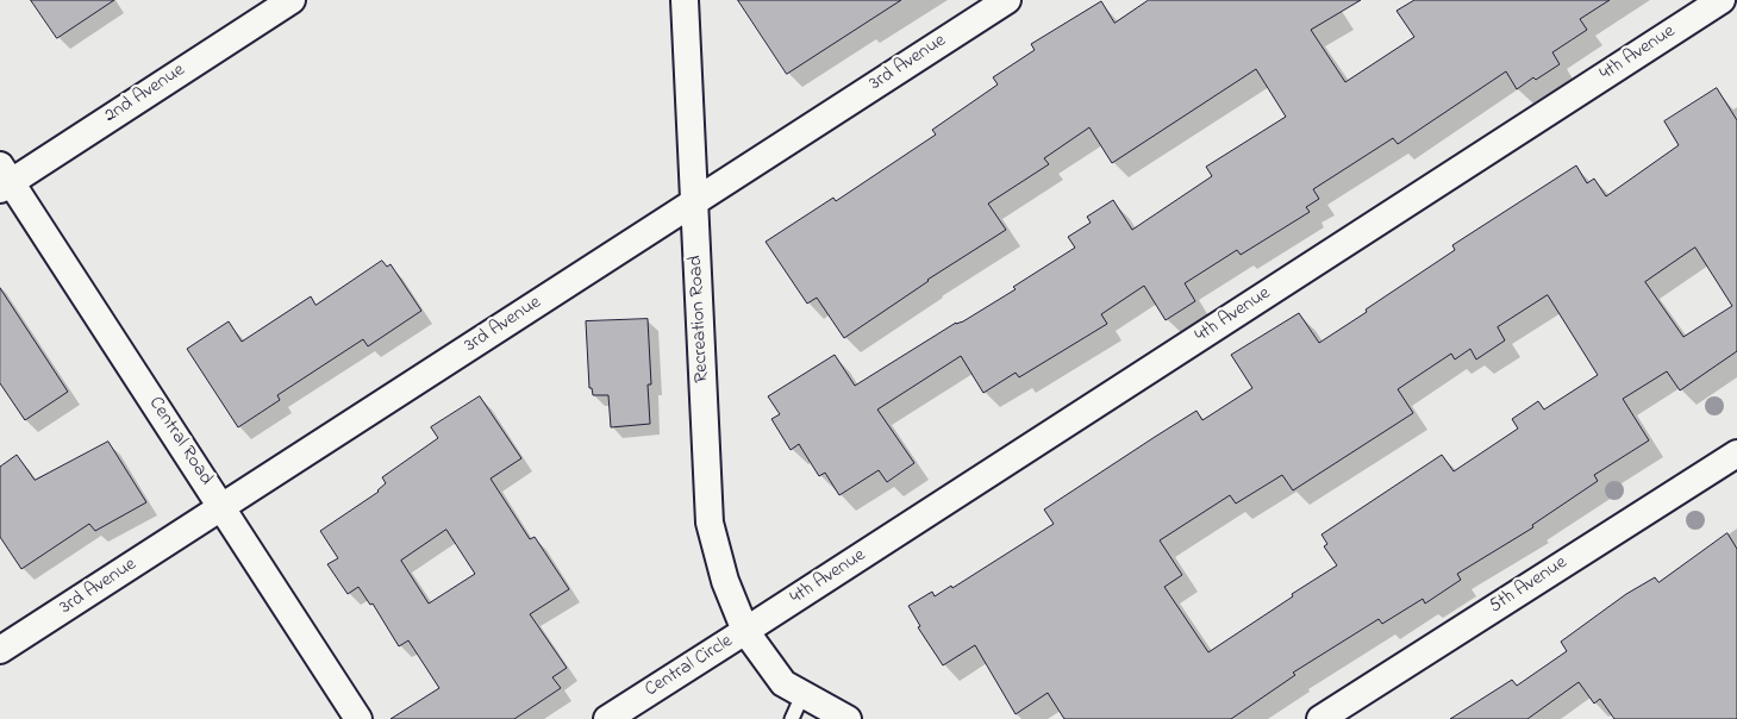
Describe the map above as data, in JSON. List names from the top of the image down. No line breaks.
{"streets":{"street":["4th Avenue","3rd Avenue","2nd Avenue","Recreation Road","Central Road","5th Avenue","Central Circle"]},"crossings":[["4th Avenue","Recreation Road"],["4th Avenue","Central Circle"],["3rd Avenue","Recreation Road"],["3rd Avenue","Central Road"],["2nd Avenue","Central Road"],["Recreation Road","Central Circle"]]}
